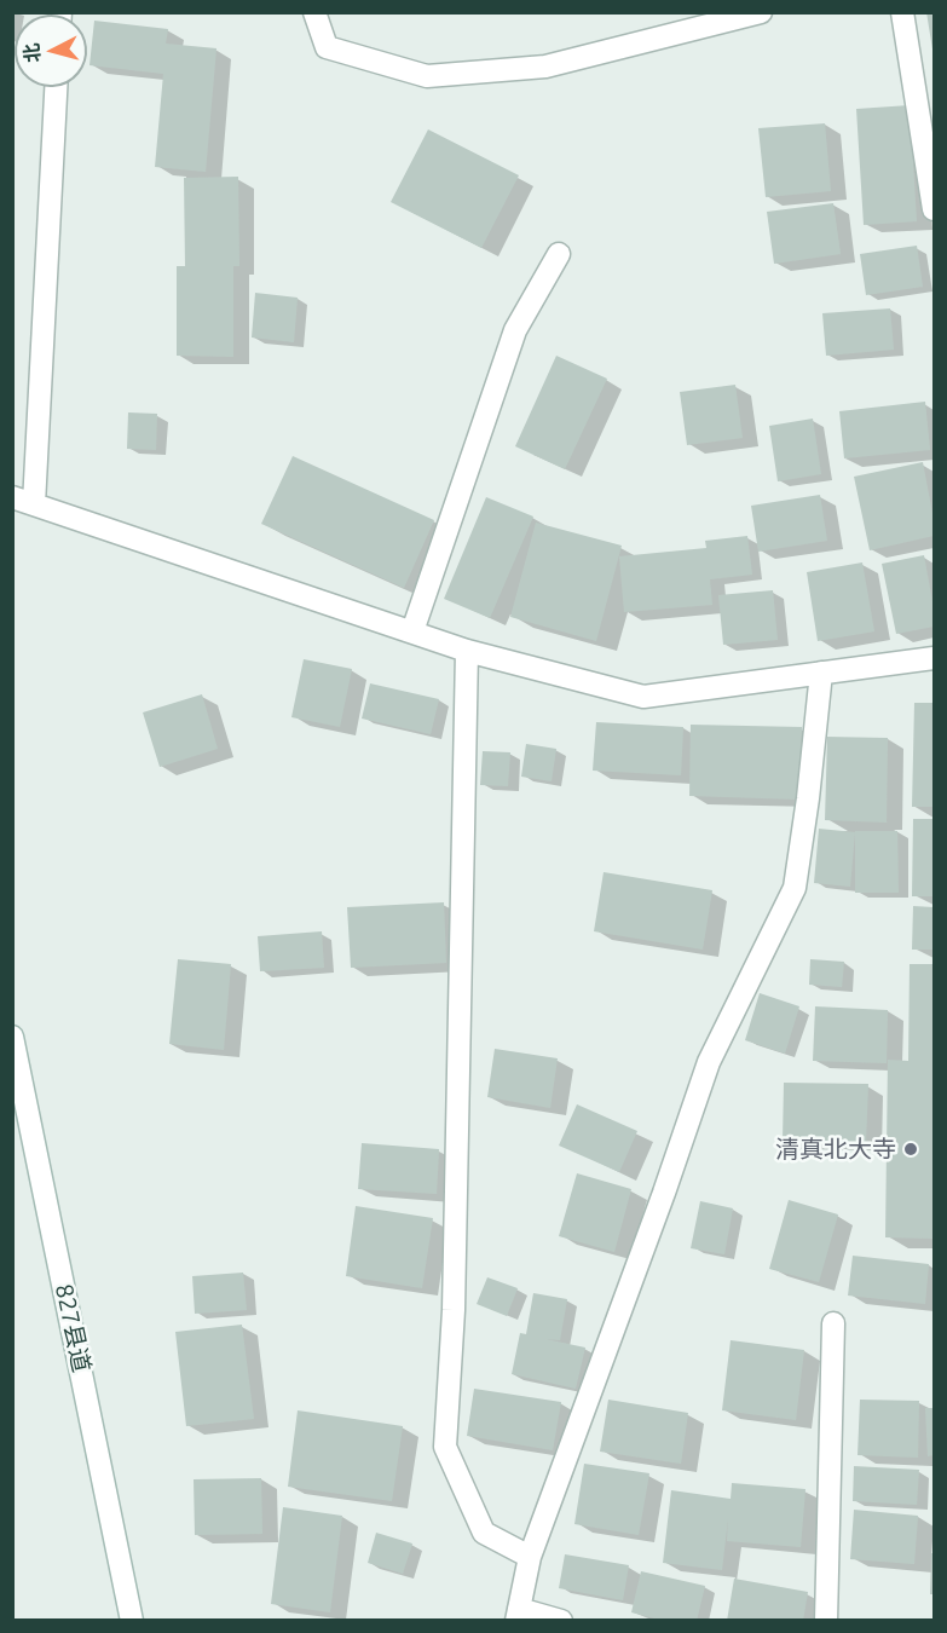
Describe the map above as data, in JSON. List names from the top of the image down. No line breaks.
{"streets":{"street":["827县道"]},"places":["清真北大寺"],"north":"left"}
